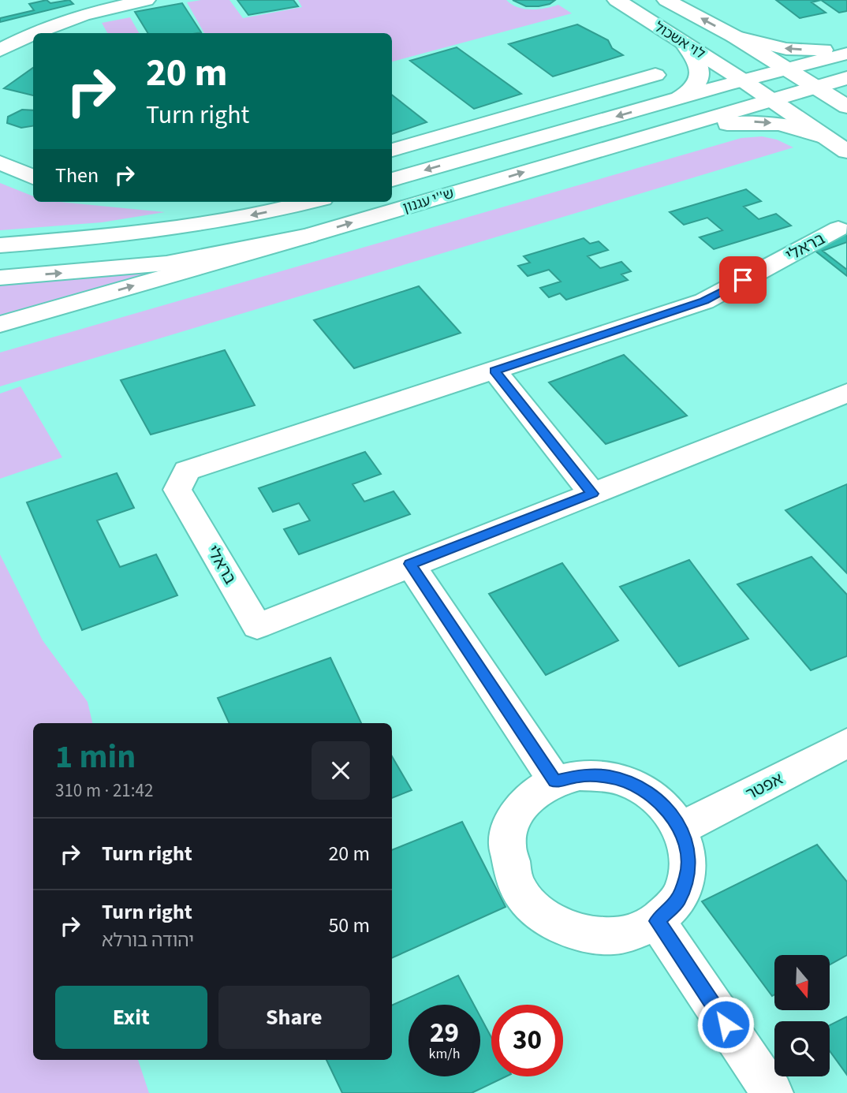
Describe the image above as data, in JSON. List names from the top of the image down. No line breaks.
{"streets":{"main road":["לוי אשכול","ש''י עגנון","בראלי","אפטר"]},"crossings":[["לוי אשכול","ש''י עגנון"]],"north":"bottom","page":{"turn":["20 m","Turn right"],"then":"Then","heading":["1 min","310 m · 21:42"],"list":[{"name":"Turn right","value":"20 m"},{"name":"Turn right","note":"יהודה בורלא","value":"50 m"}],"buttons":["Exit","Share"],"speed":"29 km/h","limit":"30"}}
